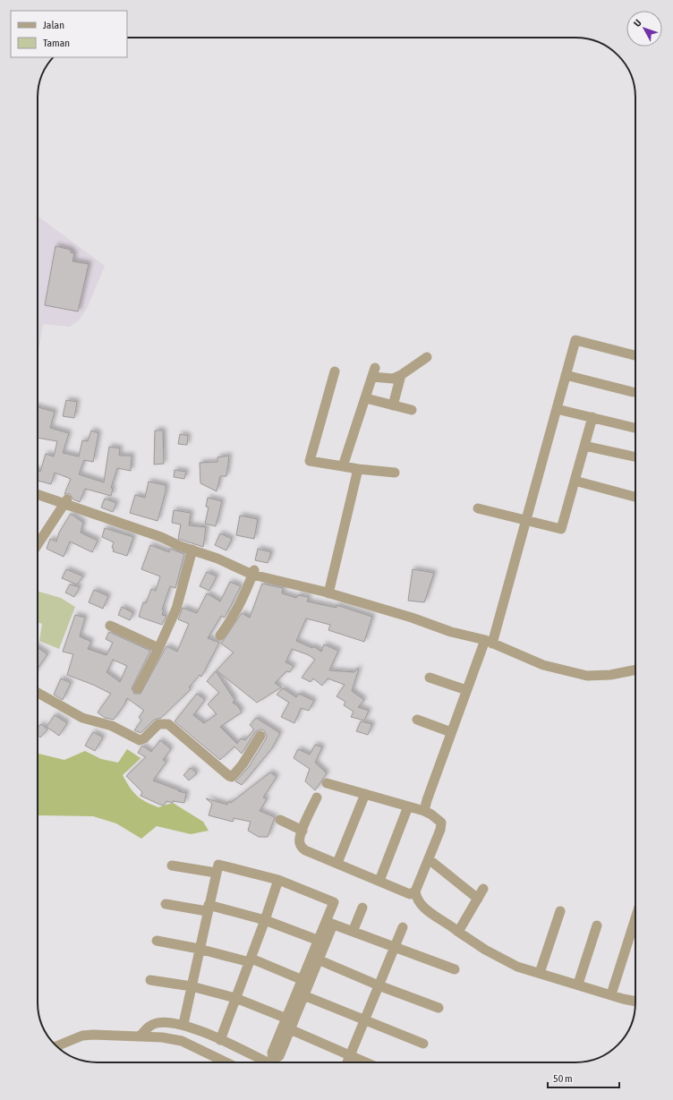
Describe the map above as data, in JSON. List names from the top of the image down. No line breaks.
{"legend":["Jalan","Taman"],"scale_bar":"50 m","north":"top left"}
